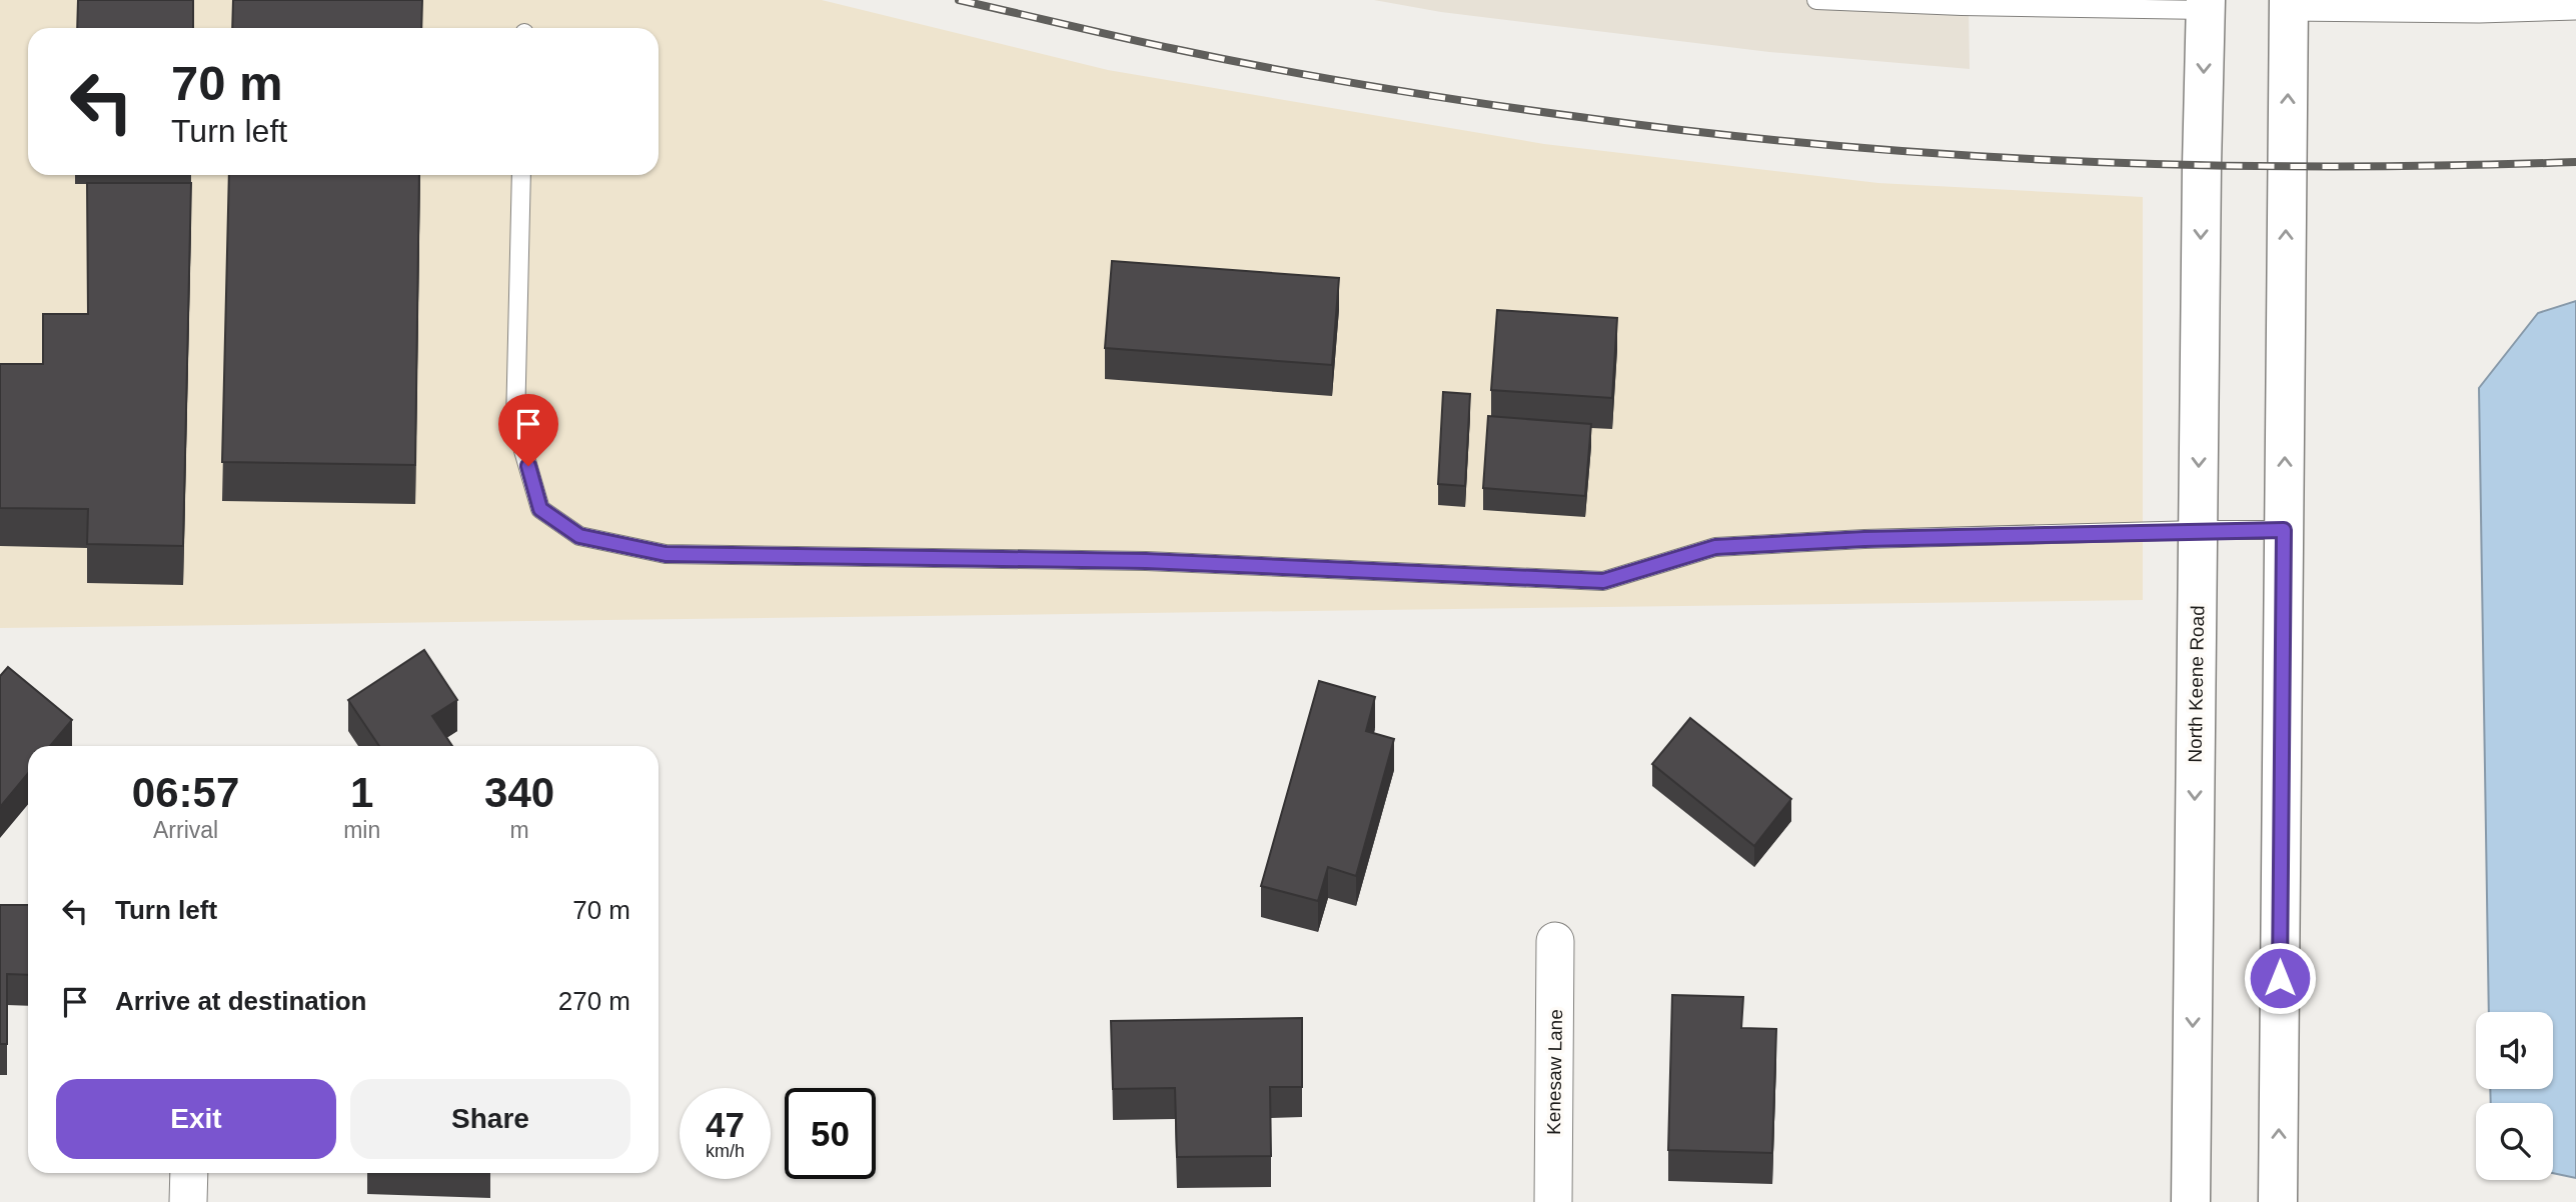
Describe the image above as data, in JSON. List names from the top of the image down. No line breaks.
{"streets":{"main road":["North Keene Road"],"street":["Kenesaw Lane"]},"page":{"turn":["70 m","Turn left"],"eta":["06:57","Arrival","1","min","340","m"],"list":[{"name":"Turn left","value":"70 m"},{"name":"Arrive at destination","value":"270 m"}],"buttons":["Exit","Share"],"speed":"47 km/h","limit":"50"}}
